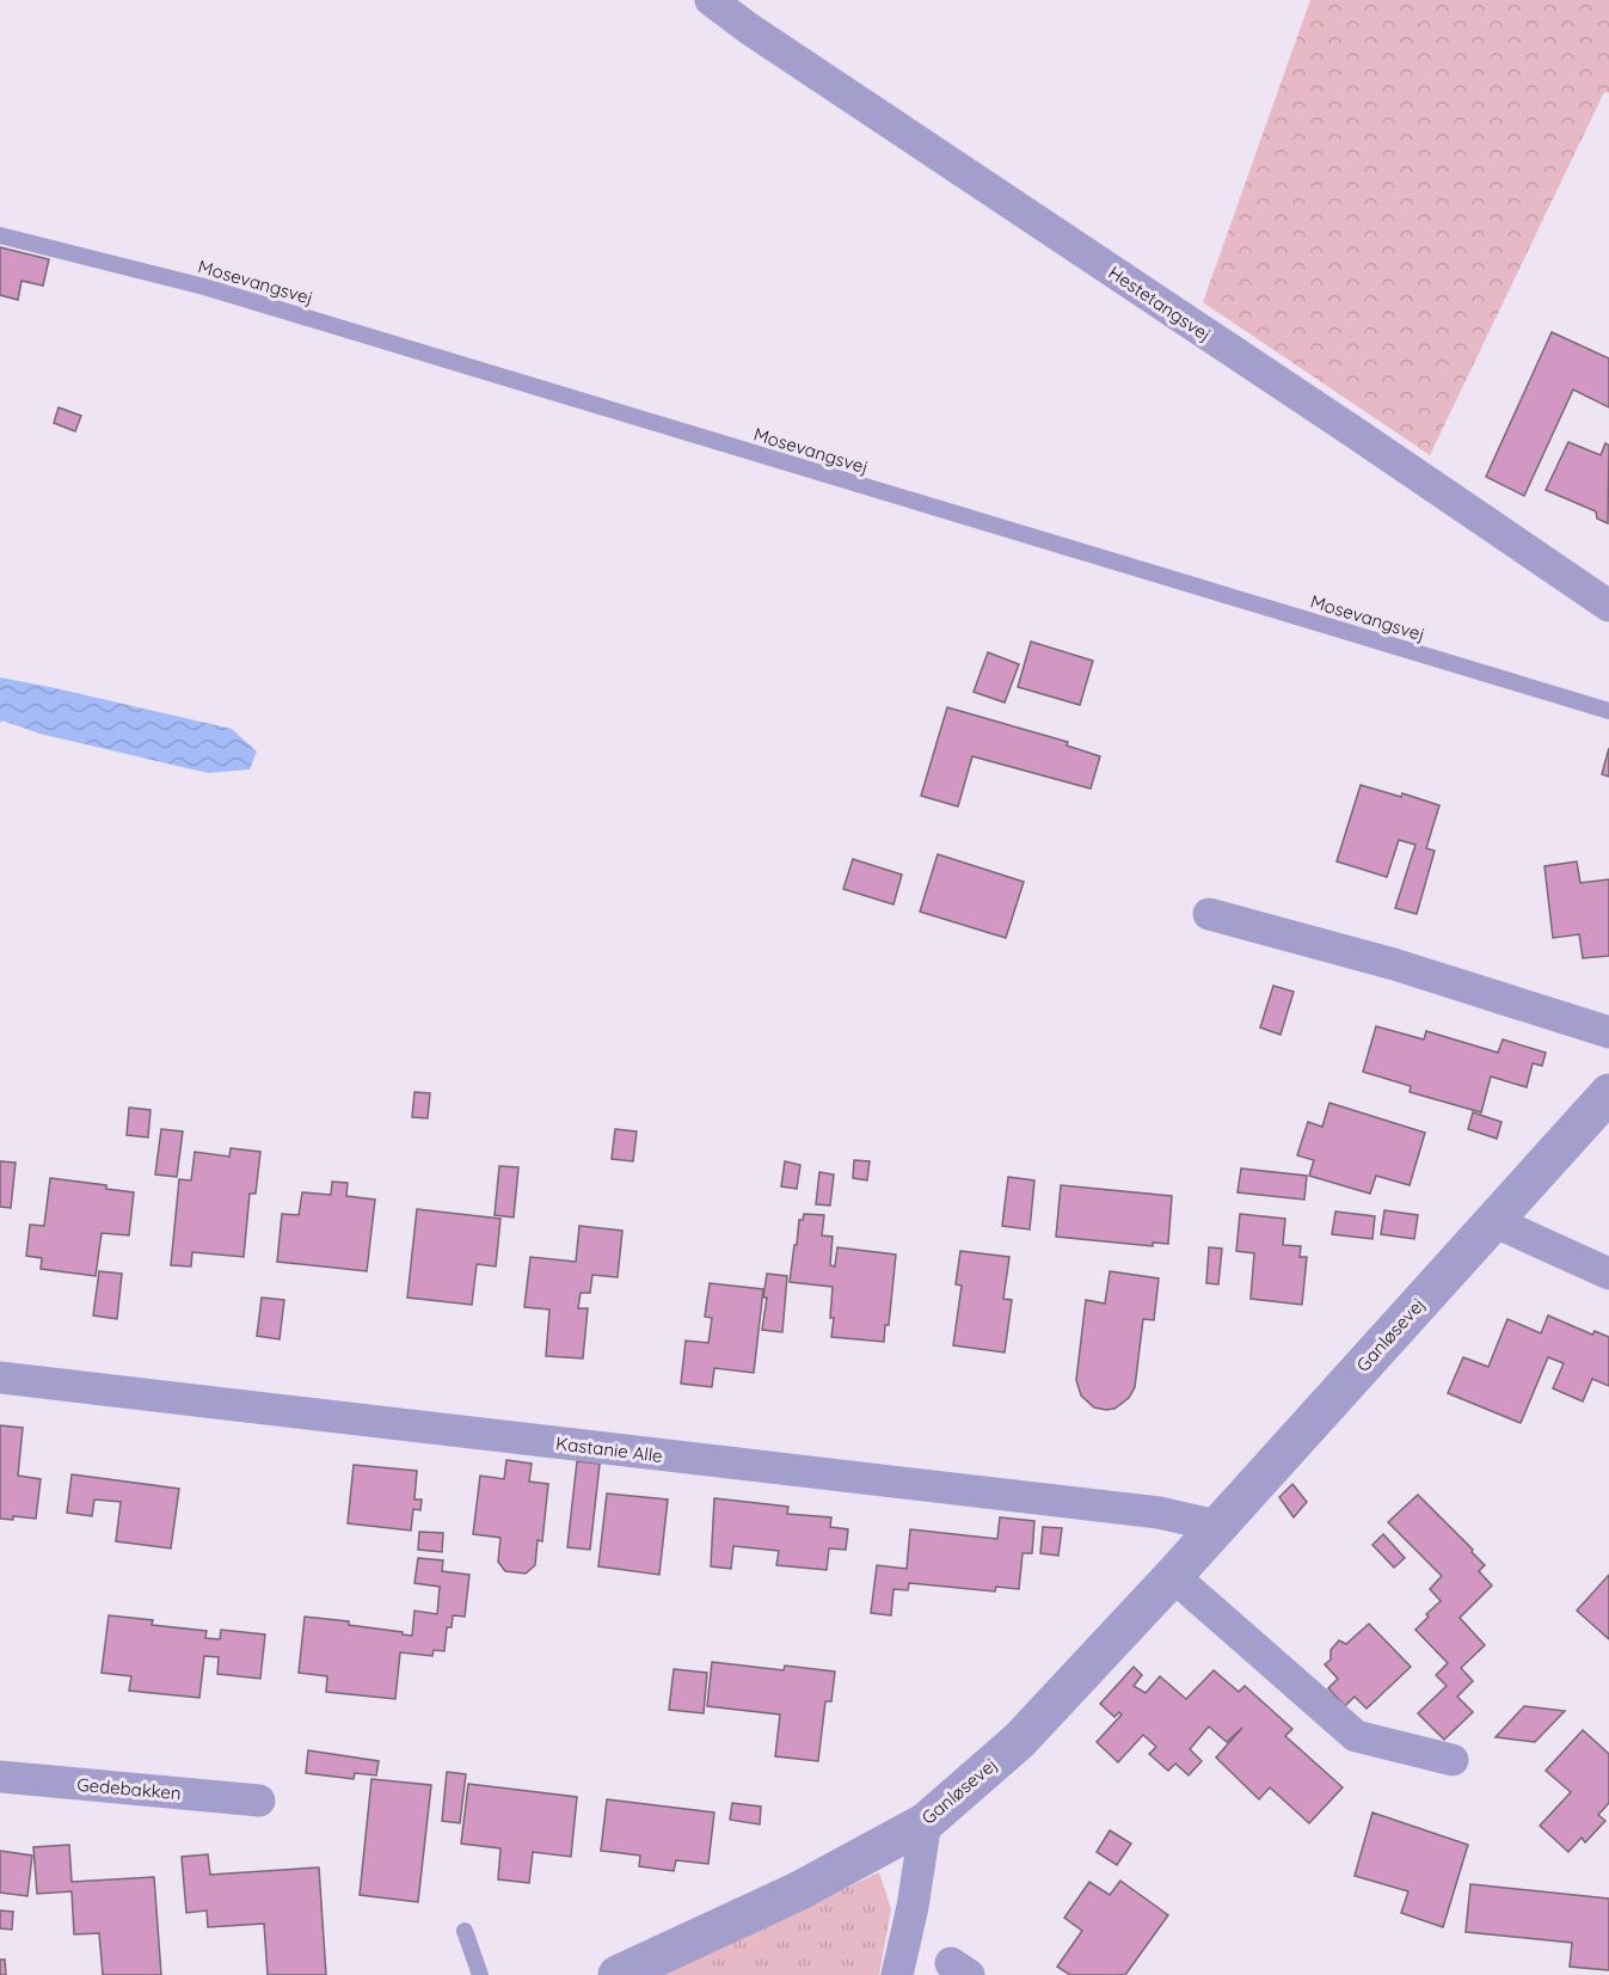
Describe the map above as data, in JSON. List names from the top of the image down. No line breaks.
{"streets":{"street":["Hestetangsvej","Ganløsevej","Kastanie Alle","Gedebakken"],"lane":["Mosevangsvej"]},"crossings":[["Ganløsevej","Kastanie Alle"]]}
